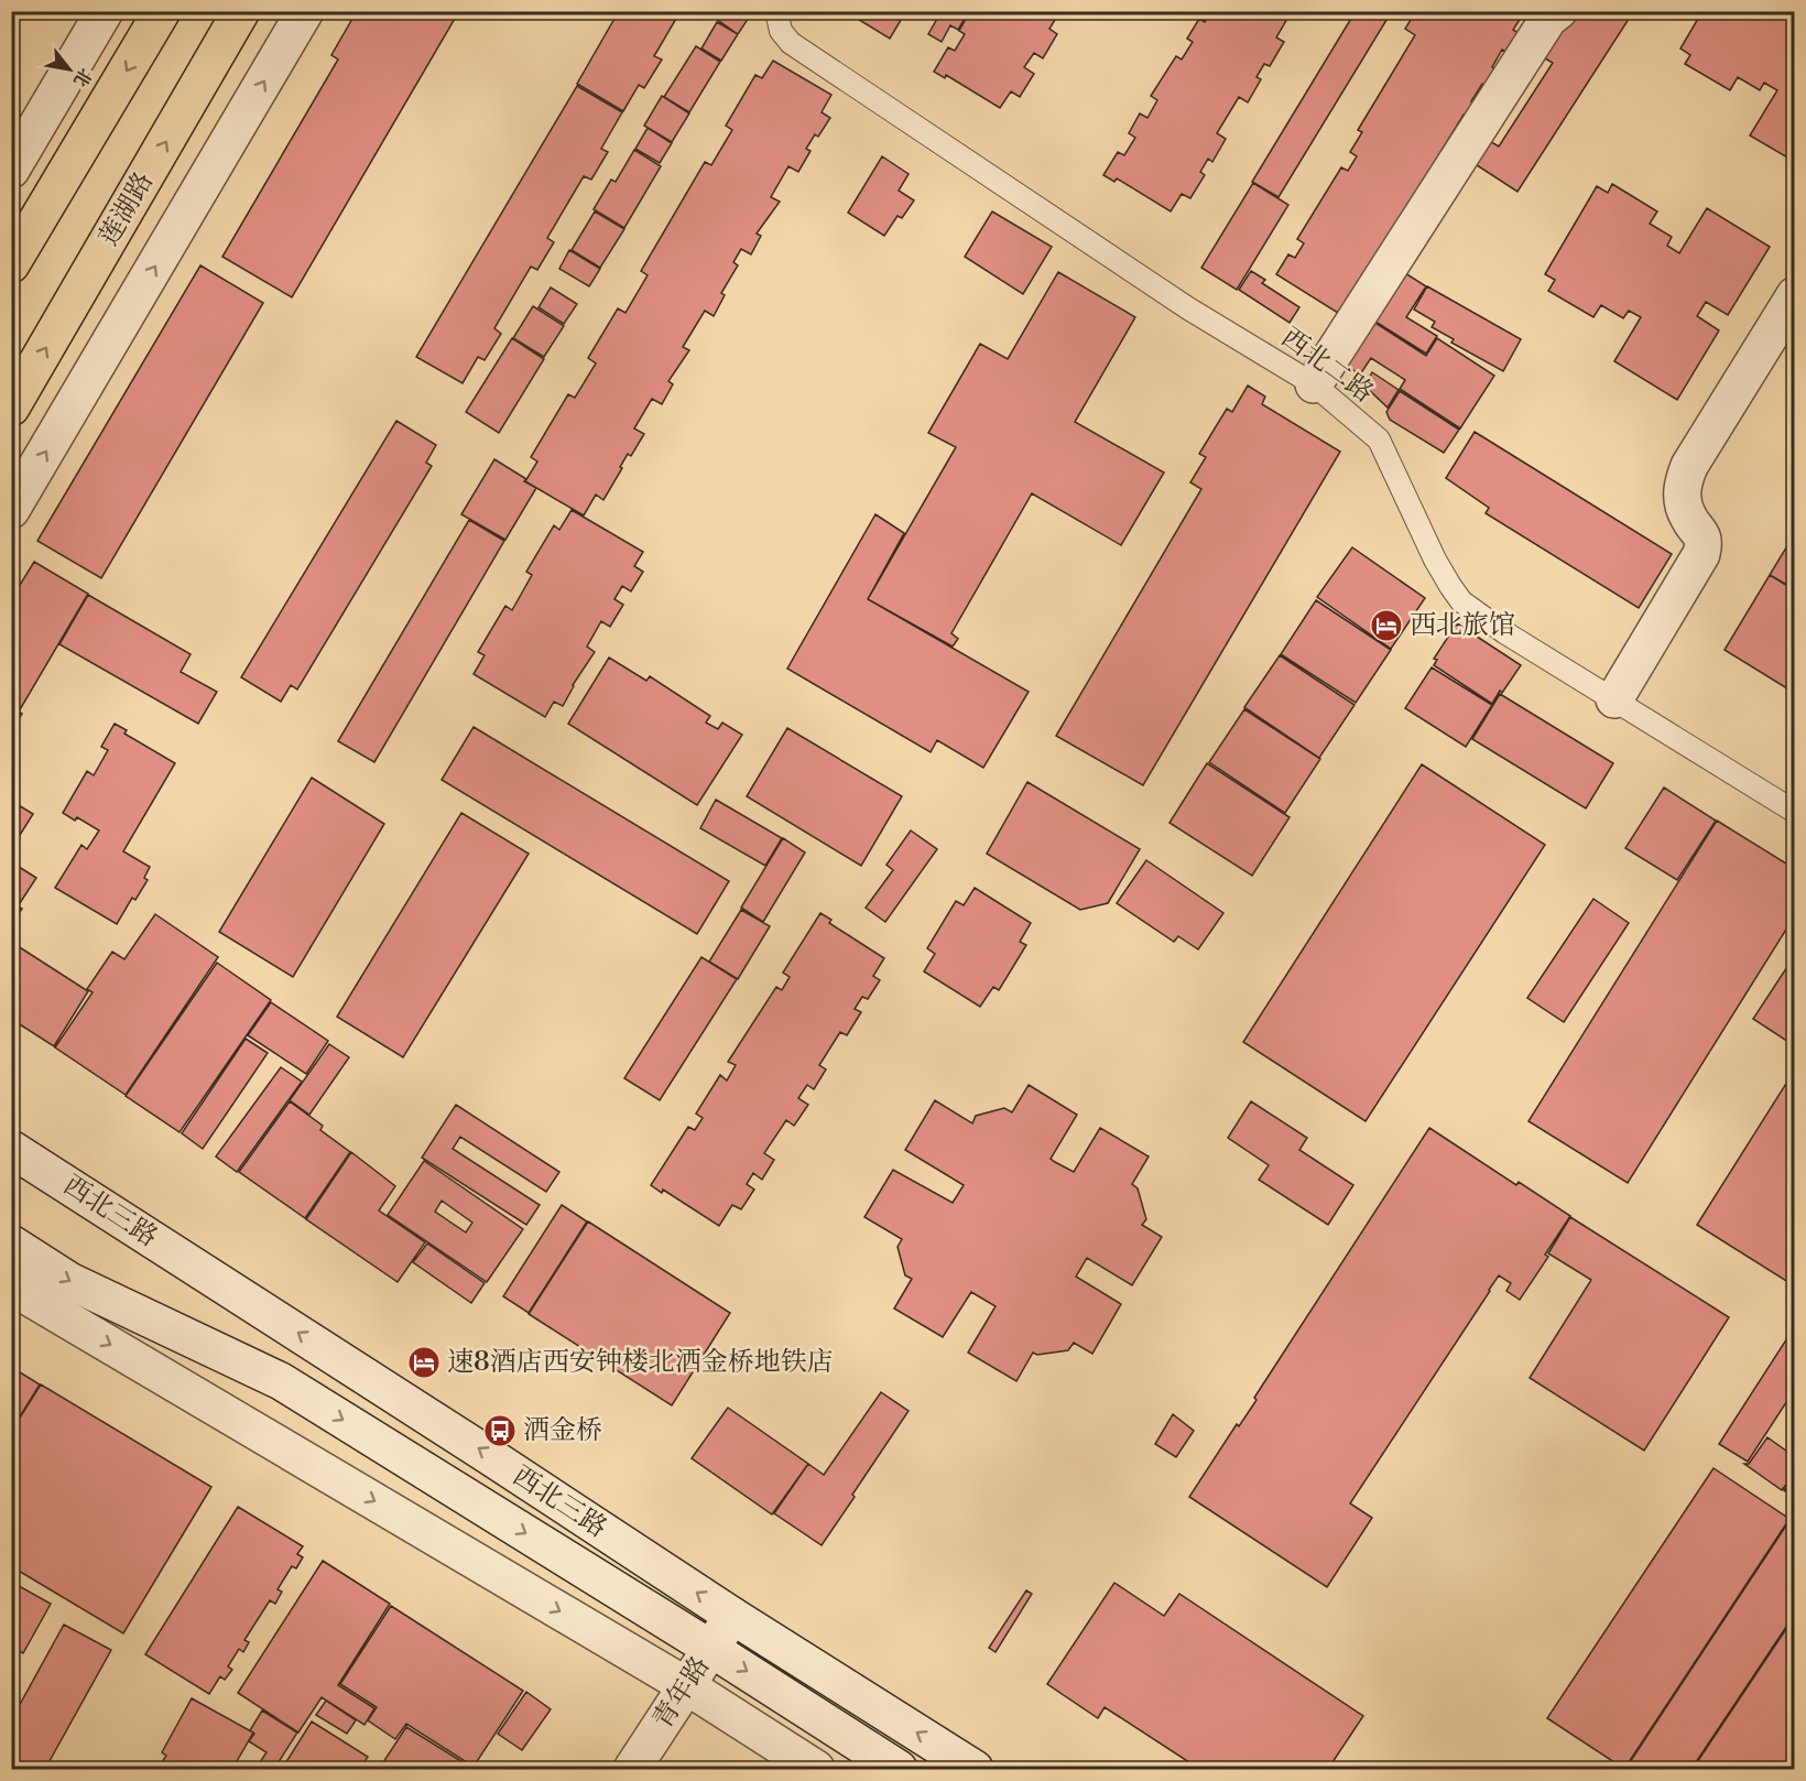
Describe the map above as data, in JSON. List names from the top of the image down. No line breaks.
{"streets":{"main road":["莲湖路"],"street":["西北三路","青年路"],"lane":["西北二路"]},"crossings":[["西北三路","青年路"]],"places":{"hotel":["西北旅馆","速8酒店西安钟楼北洒金桥地铁店"],"bus stop":["洒金桥"]},"north":"bottom right"}
